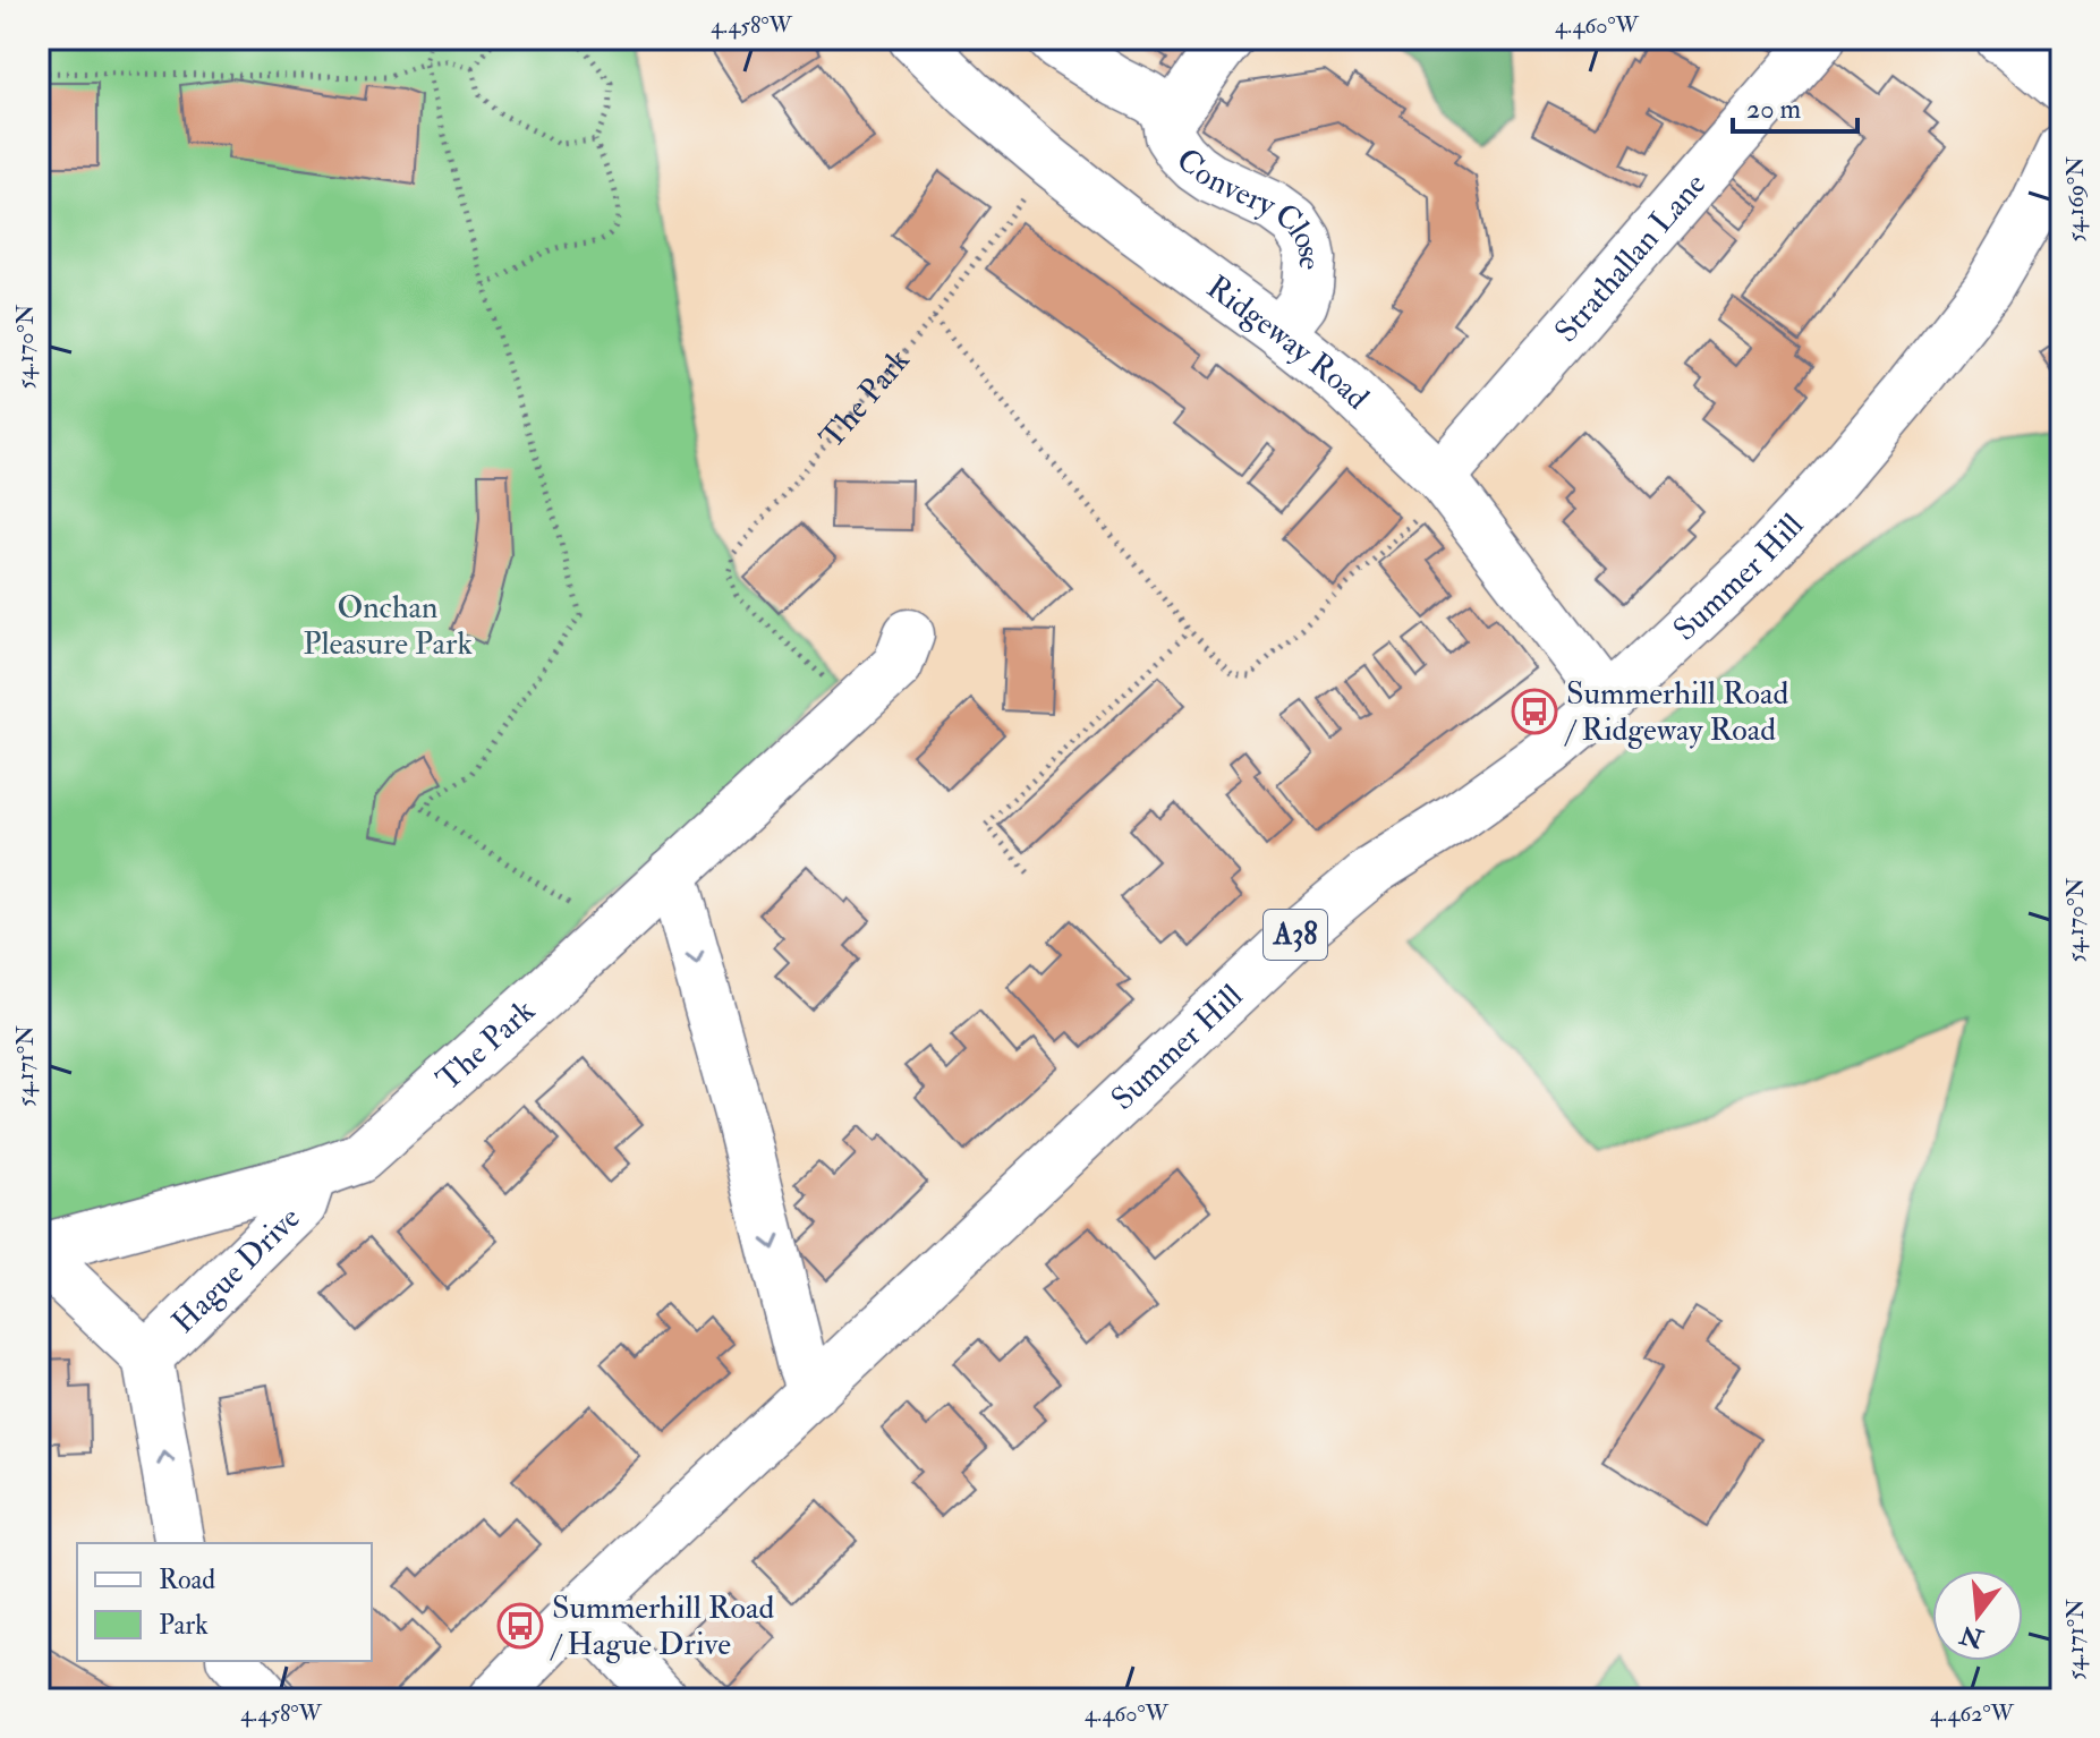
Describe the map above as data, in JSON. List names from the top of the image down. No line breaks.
{"streets":{"street":["Convery Close","Strathallan Lane","Ridgeway Road","The Park","Summer Hill","A38","Hague Drive"]},"crossings":[["Convery Close","Ridgeway Road"],["Strathallan Lane","Ridgeway Road"],["Ridgeway Road","The Park"],["Ridgeway Road","Summer Hill"],["The Park","Hague Drive"]],"parks":["Onchan Pleasure Park"],"places":{"bus stop":["Summerhill Road / Ridgeway Road","Summerhill Road / Hague Drive"]},"legend":["Road","Park"],"scale_bar":"20 m","north":"bottom","coordinates":["4.458°W","4.460°W","54.169°N","54.170°N","54.171°N","4.462°W"]}
